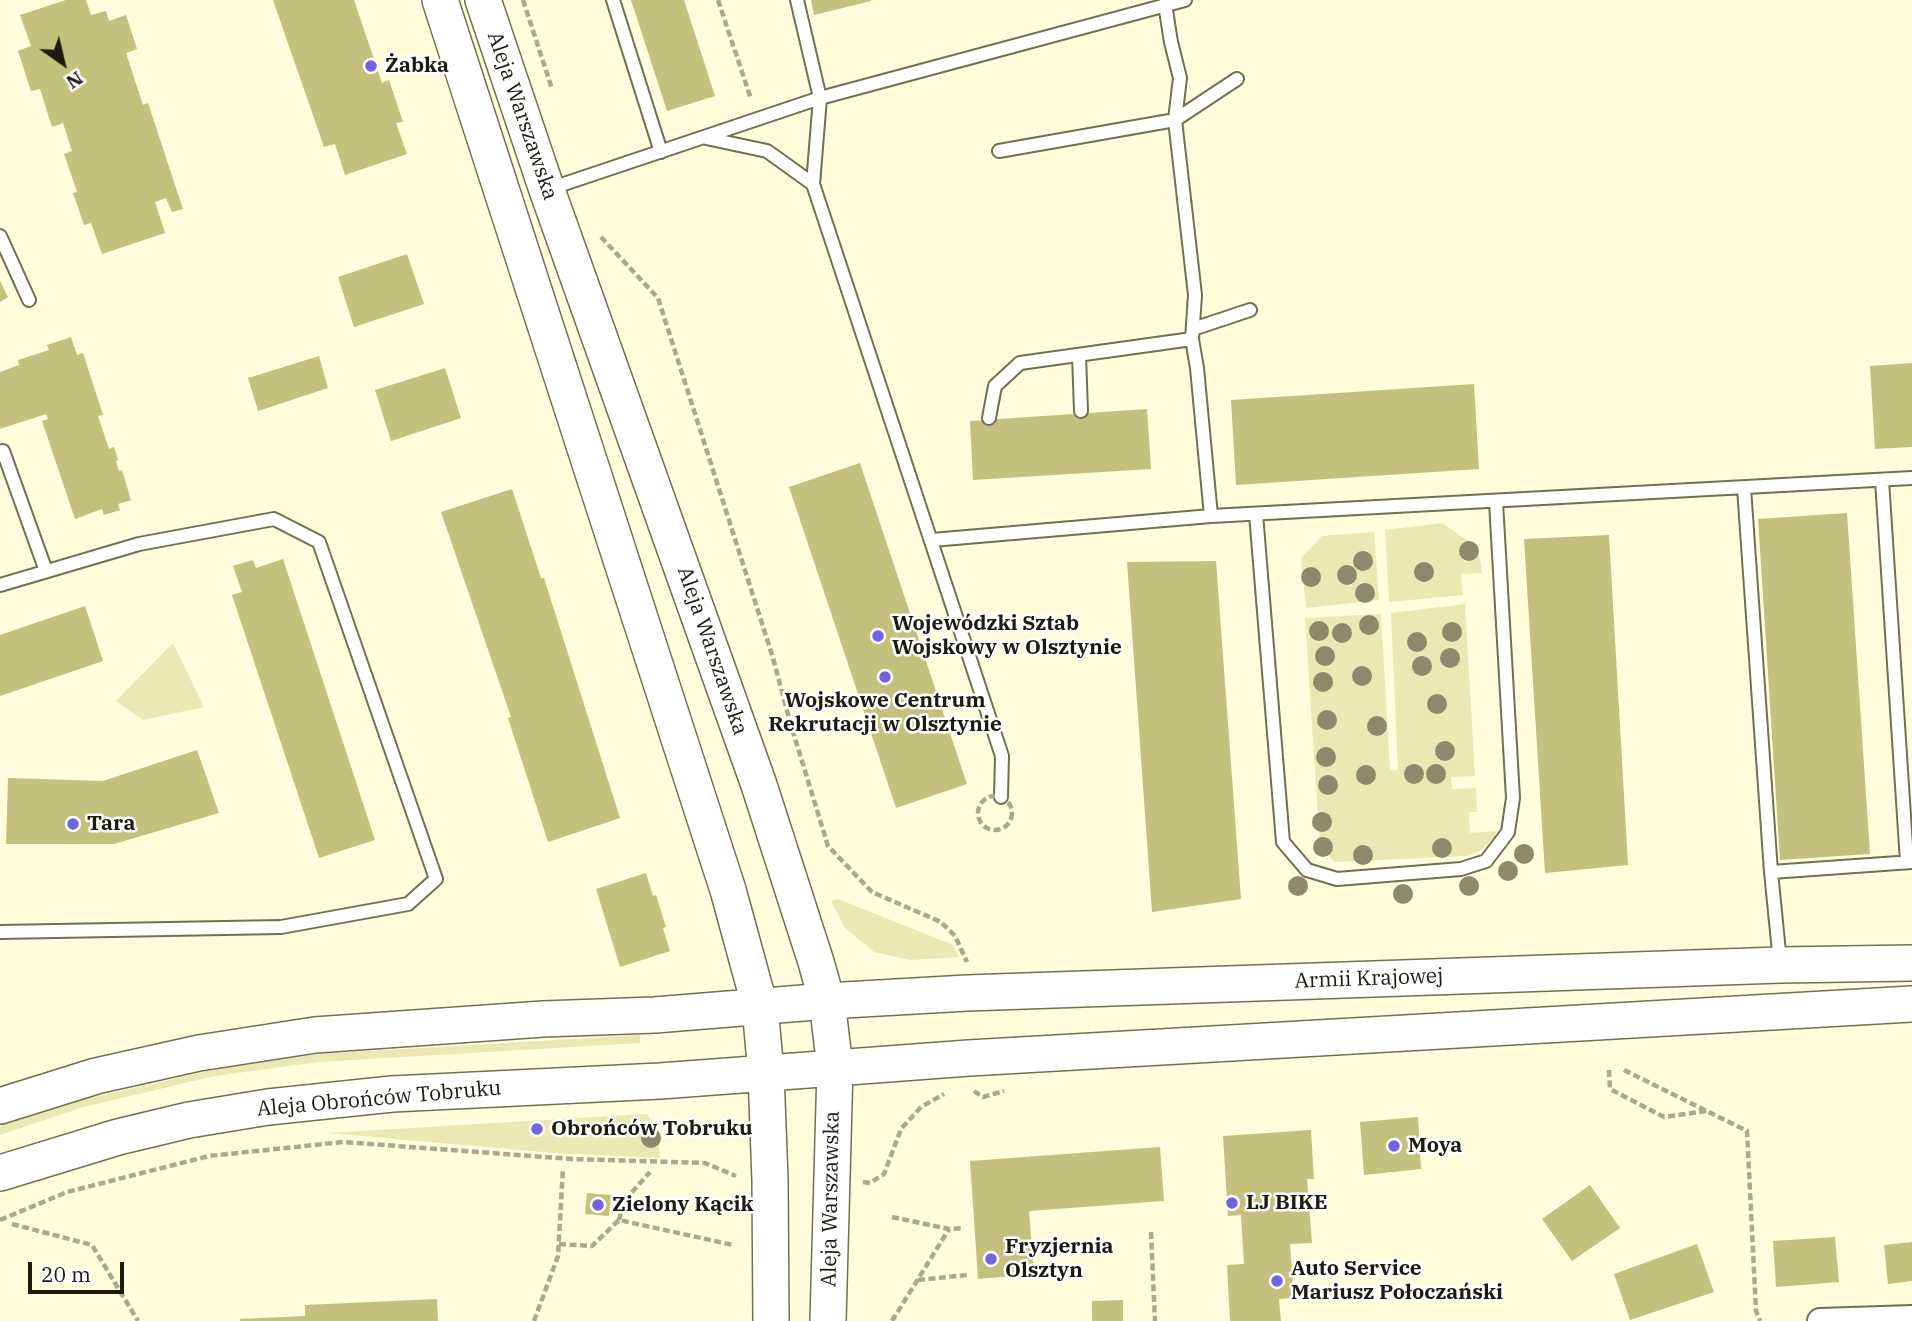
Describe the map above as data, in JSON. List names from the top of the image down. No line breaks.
{"streets":{"main road":["Aleja Warszawska","Armii Krajowej","Aleja Obrońców Tobruku"]},"crossings":[["Aleja Warszawska","Armii Krajowej"],["Aleja Warszawska","Aleja Obrońców Tobruku"]],"places":["Żabka","Wojewódzki Sztab Wojskowy w Olsztynie","Wojskowe Centrum Rekrutacji w Olsztynie","Tara","Obrońców Tobruku","Moya","LJ BIKE","Zielony Kącik","Fryzjernia Olsztyn","Auto Service Mariusz Połoczański"],"scale_bar":"20 m","north":"bottom right"}
